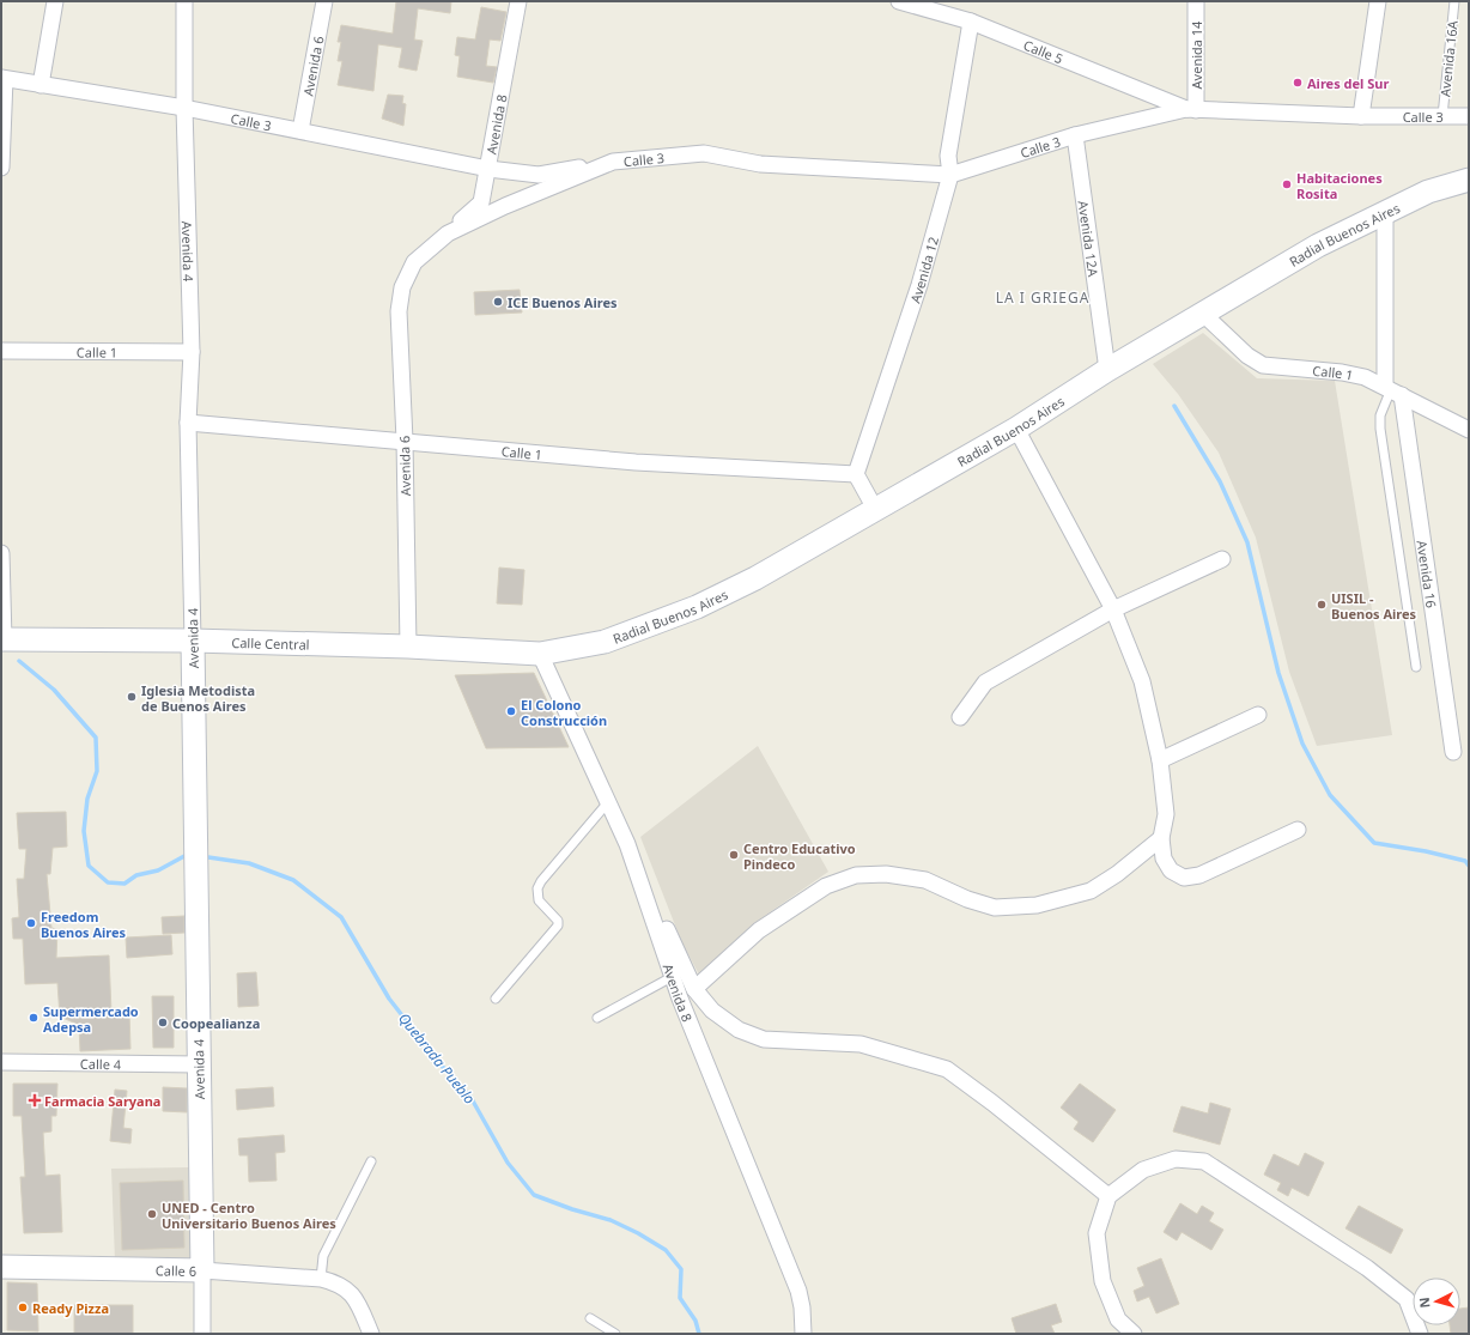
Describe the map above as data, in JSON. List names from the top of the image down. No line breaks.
{"streets":{"main road":["Radial Buenos Aires","Avenida 4","Calle Central","Calle 6"],"street":["Calle 5","Avenida 14","Avenida 6","Calle 3","Avenida 8","Avenida 12A","Avenida 12","Calle 1","Avenida 16","Calle 4"],"lane":["Avenida 16A"]},"crossings":[["Calle 5","Avenida 14"],["Calle 5","Calle 3"],["Calle 5","Avenida 12"],["Avenida 14","Calle 3"],["Avenida 16A","Calle 3"],["Avenida 6","Calle 3"],["Avenida 6","Calle 1"],["Avenida 6","Calle Central"],["Calle 3","Avenida 8"],["Calle 3","Avenida 12A"],["Calle 3","Avenida 4"],["Calle 3","Avenida 12"],["Avenida 8","Radial Buenos Aires"],["Avenida 8","Calle Central"],["Radial Buenos Aires","Avenida 12A"],["Radial Buenos Aires","Calle 1"],["Radial Buenos Aires","Avenida 16"],["Radial Buenos Aires","Calle Central"],["Avenida 4","Calle 1"],["Avenida 4","Calle Central"],["Avenida 4","Calle 4"],["Avenida 4","Calle 6"],["Avenida 12","Calle 1"],["Calle 1","Avenida 16"]],"districts":["LA I GRIEGA"],"water":["Quebrada Pueblo"],"places":{"other":["Aires del Sur","Habitaciones Rosita","ICE Buenos Aires","UISIL - Buenos Aires","Iglesia Metodista de Buenos Aires","El Colono Construcción","Centro Educativo Pindeco","Freedom Buenos Aires","Supermercado Adepsa","Coopealianza","UNED - Centro Universitario Buenos Aires","Ready Pizza"],"health":["Farmacia Saryana"]},"north":"left"}
